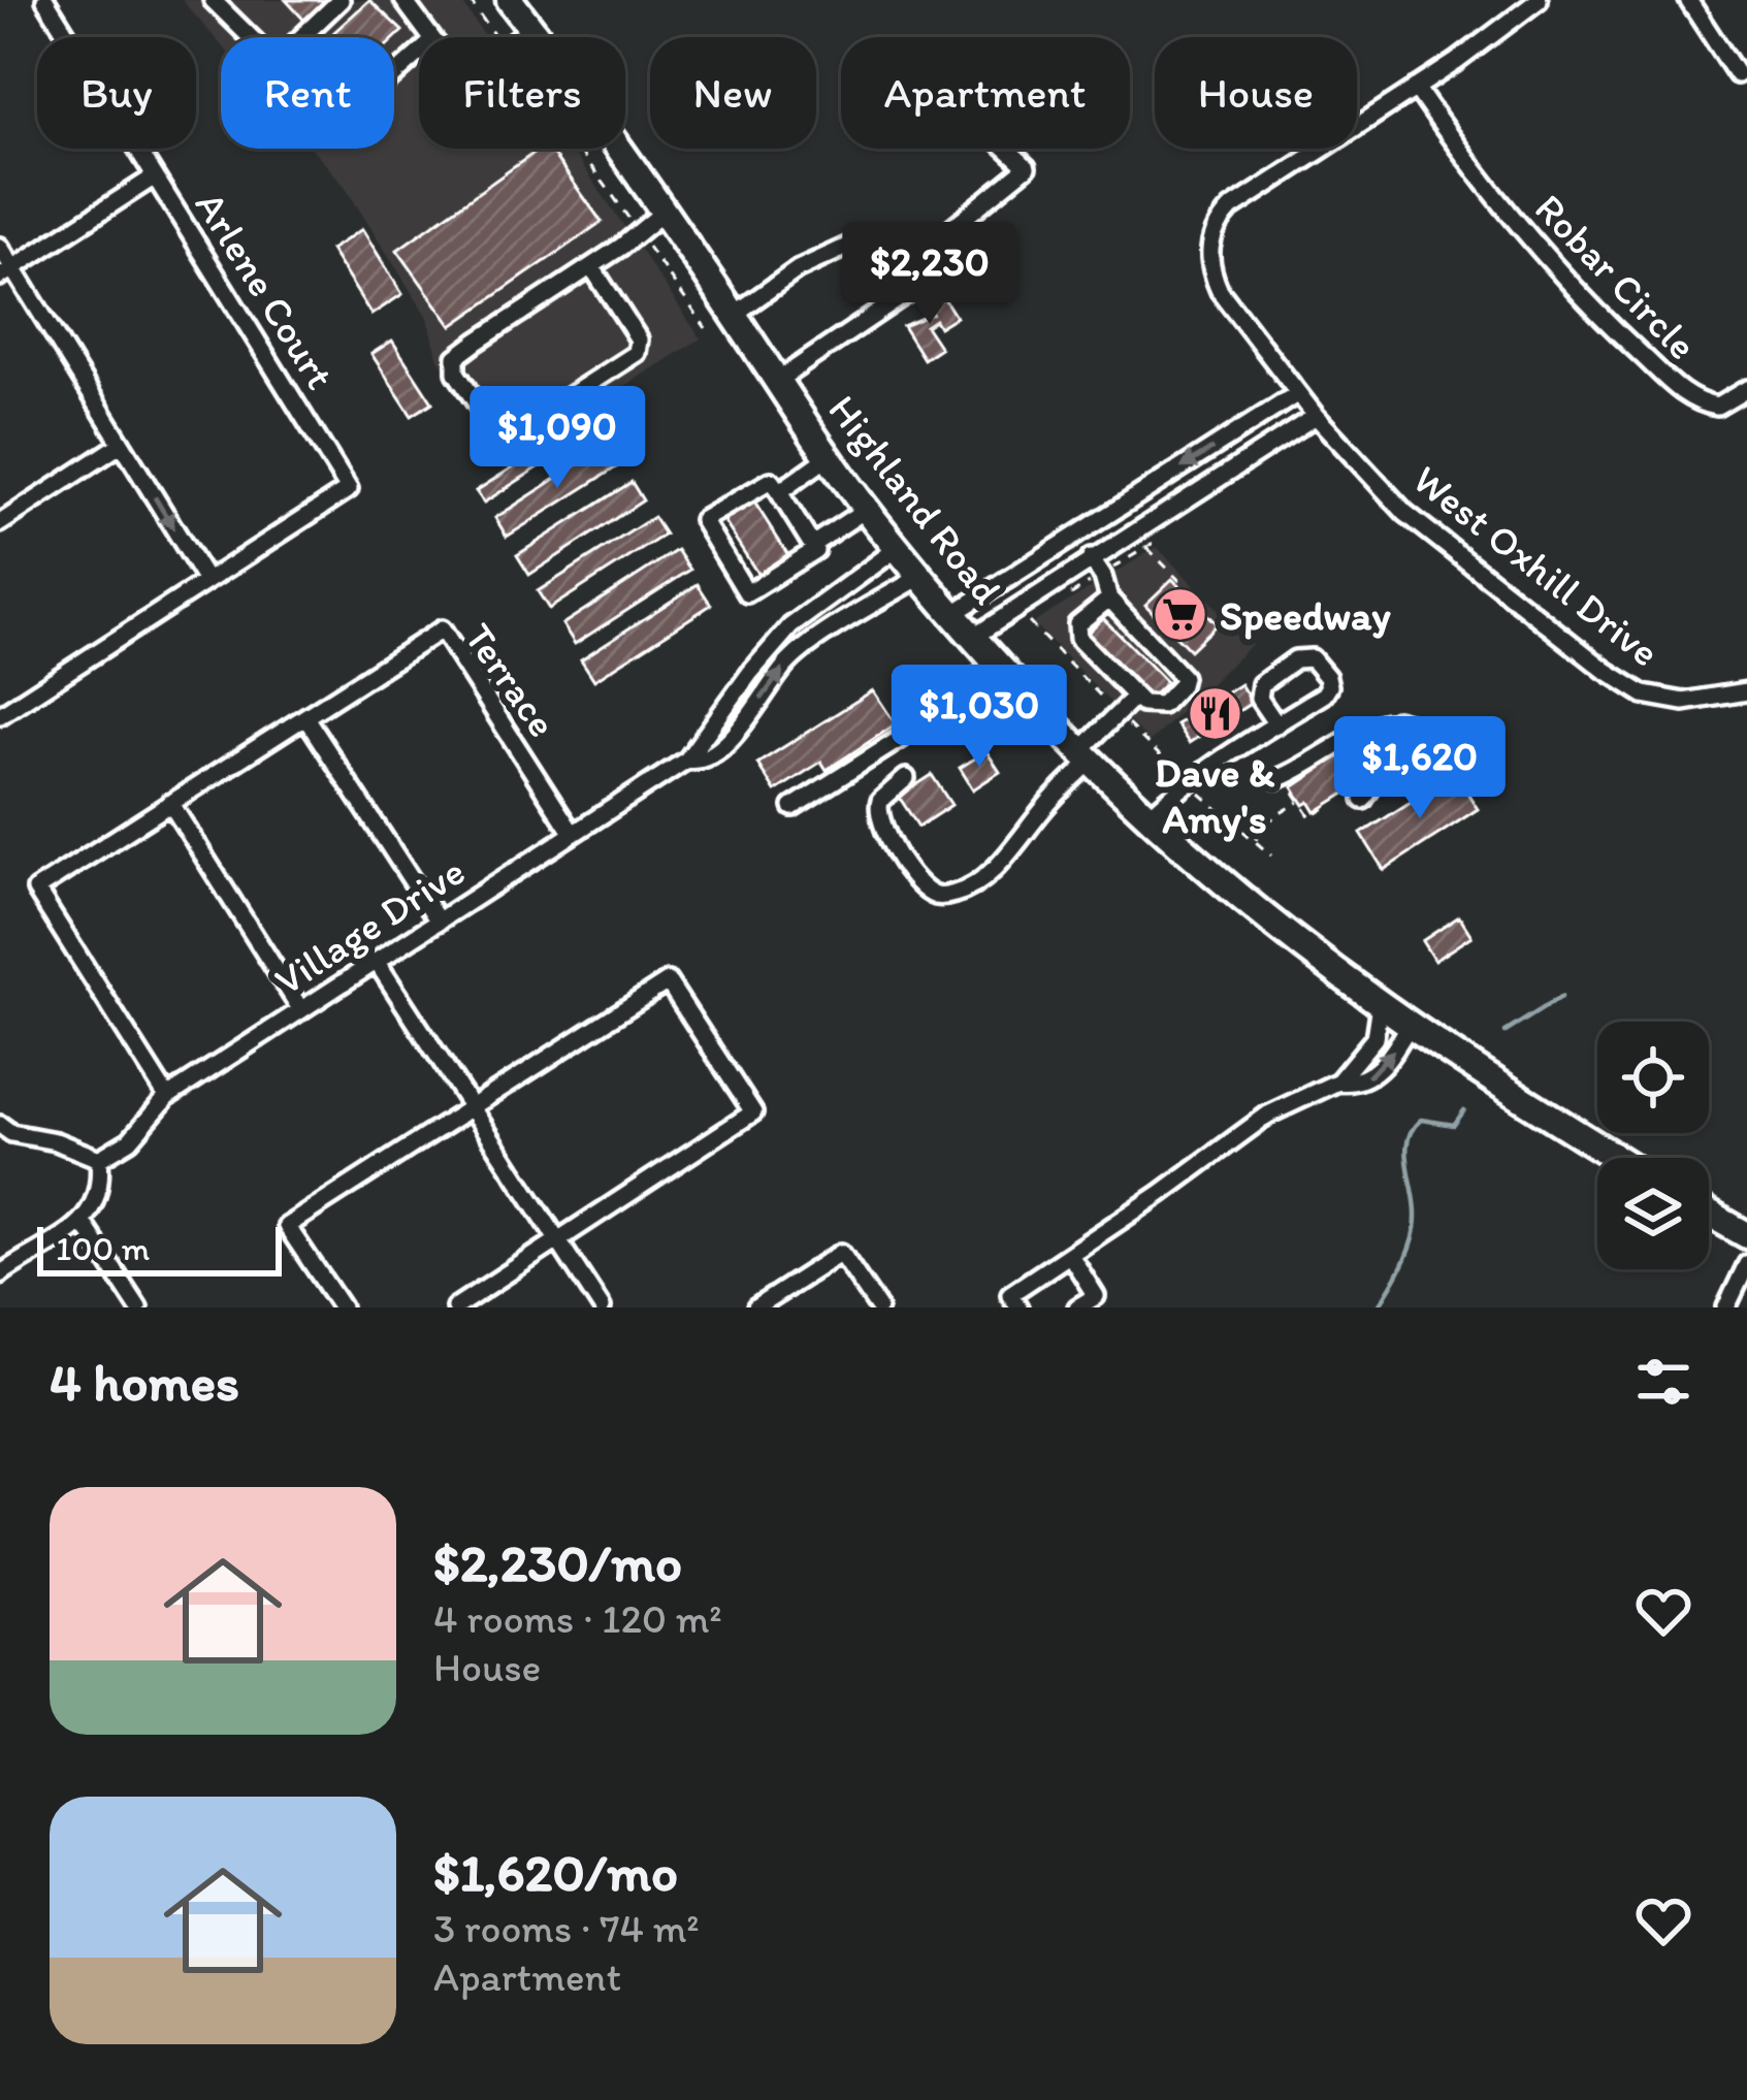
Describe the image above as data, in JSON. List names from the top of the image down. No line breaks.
{"streets":{"highway":["Highland Road"],"street":["Robar Circle","Arlene Court","West Oxhill Drive","Terrace","Village Drive"]},"crossings":[["Robar Circle","West Oxhill Drive"],["Highland Road","Village Drive"],["Terrace","Village Drive"]],"places":{"supermarket":["Speedway"],"restaurant":["Dave & Amy's"]},"scale_bar":"100 m","page":{"chip":["Buy","Rent","Filters","New","Apartment","House"],"price":["$2,230","$1,090","$1,030","$1,620"],"scale":"100 m","heading":"4 homes","list":[{"name":"$2,230/mo","note":"4 rooms · 120 m² · House"},{"name":"$1,620/mo","note":"3 rooms · 74 m² · Apartment"}]}}
